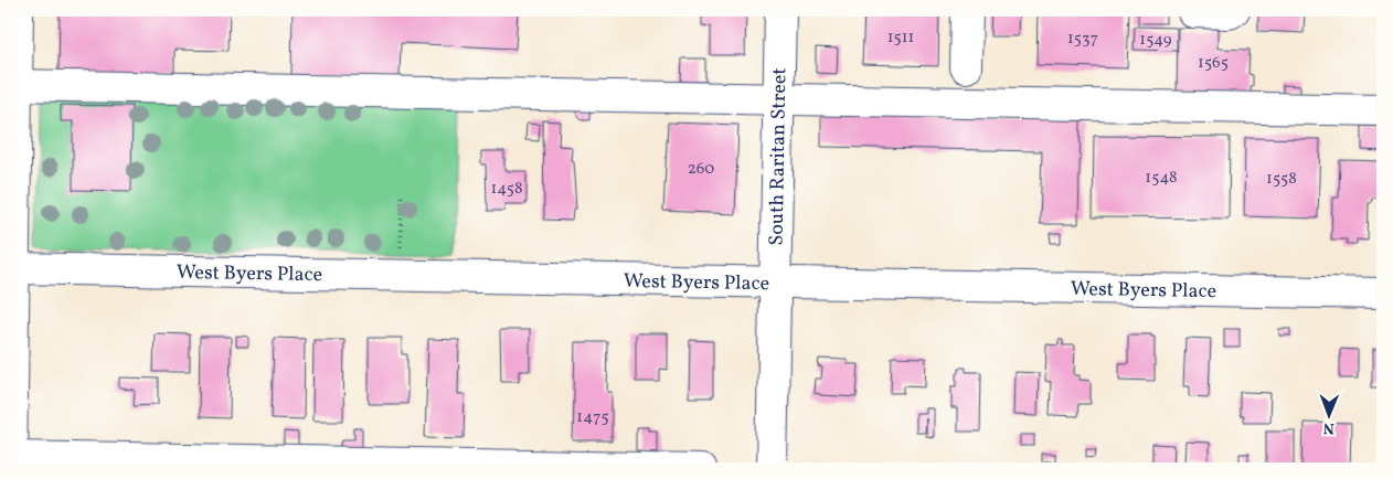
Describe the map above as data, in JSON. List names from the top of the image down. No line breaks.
{"streets":{"street":["South Raritan Street","West Byers Place"]},"crossings":[["South Raritan Street","West Byers Place"]],"house_numbers":["1511","1537","1549","1565","260","1548","1558","1458","1475"],"north":"bottom"}
